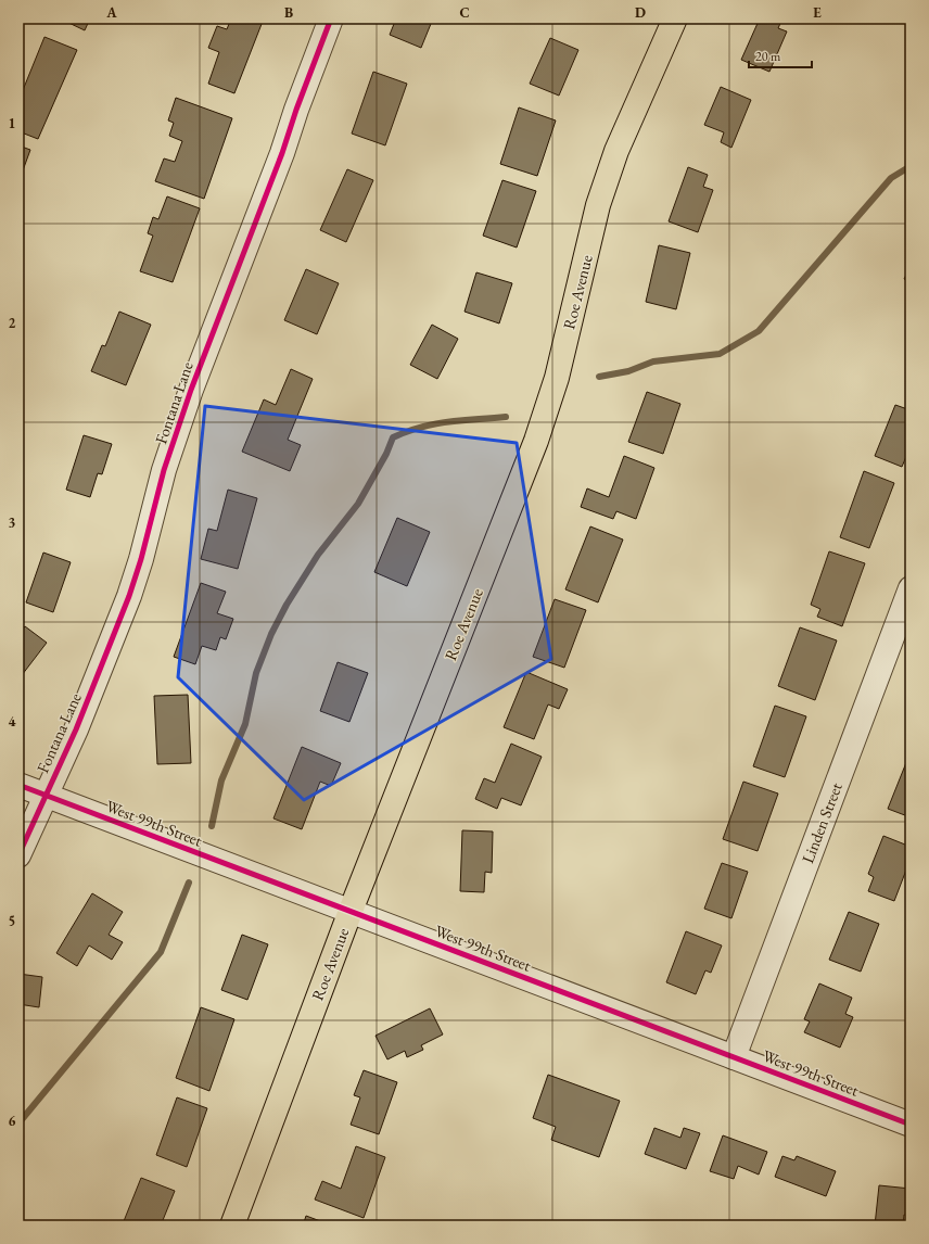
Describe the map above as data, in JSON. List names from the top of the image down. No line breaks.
{"streets":{"main road":["Roe Avenue"],"street":["Fontana Lane","West 99th Street","Linden Street"]},"crossings":[["Roe Avenue","West 99th Street"],["Fontana Lane","West 99th Street"],["West 99th Street","Linden Street"]],"scale_bar":"20 m","grid":{"columns":["A","B","C","D","E"],"rows":["1","2","3","4","5","6"]}}
